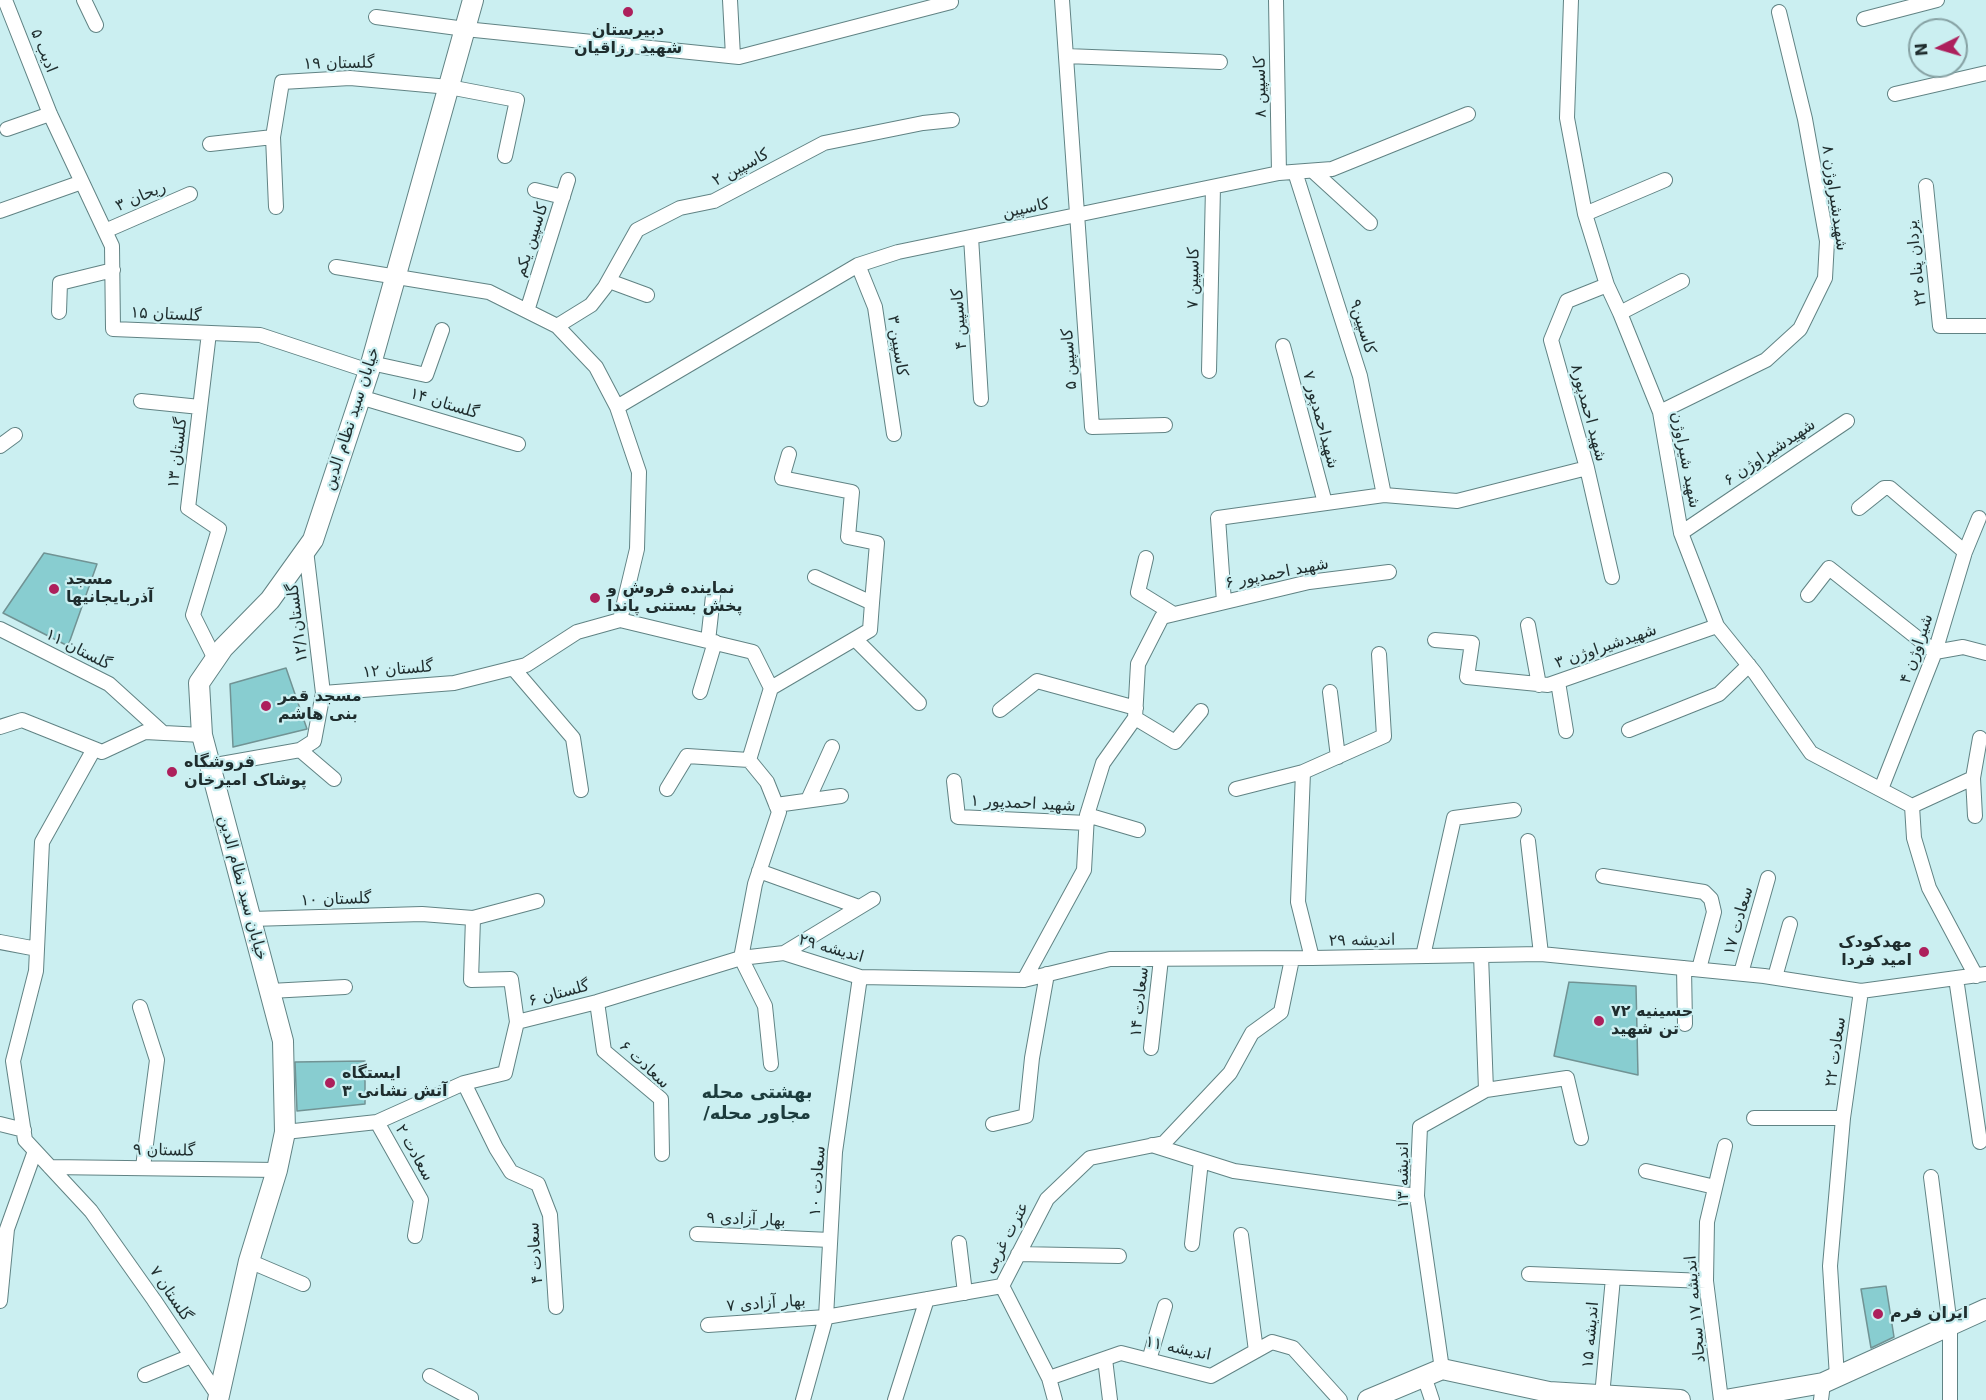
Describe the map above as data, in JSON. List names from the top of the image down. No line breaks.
{"streets":{"main road":["خیابان سید نظام الدین"],"street":["ادیب ۵","گلستان ۱۹","کاسپین ۸","کاسپین ۲","ریحان ۳","شهیدشیراوژن ۸","کاسپین","کاسپین یکم","یزدان پناه ۲۲","کاسپین ۷","گلستان ۱۵","کاسپین ۴","کاسپین۹","کاسپین ۳","کاسپین ۵","گلستان ۱۴","شهید احمدپور۸","شهیداحمدپور ۷","گلستان ۱۳","شهیدشیراوژن ۶","شهید شیراوژن","شهید احمدپور ۶","گلستان۱۲/۱","شهیدشیراوژن ۳","شیراوژن ۴","گلستان ۱۱","گلستان ۱۲","شهید احمدپور ۱","گلستان ۱۰","سعادت ۱۷","اندیشه ۲۹","گلستان ۶","سعادت ۱۴","سعادت ۲۲","سعادت ۶","گلستان ۹","سعادت ۲","اندیشه ۱۳","سعادت ۱۰","بهار آزادی ۹","عترت غربی","سعادت ۴","گلستان ۷","بهار آزادی ۷","اندیشه ۱۷ سجاد","اندیشه ۱۵","اندیشه ۱۱"]},"crossings":[["ادیب ۵","گلستان ۱۵"],["گلستان ۱۹","خیابان سید نظام الدین"],["کاسپین ۸","کاسپین"],["ریحان ۳","گلستان ۱۵"],["شهیدشیراوژن ۸","شهید شیراوژن"],["کاسپین","کاسپین ۷"],["کاسپین","کاسپین ۴"],["کاسپین","کاسپین۹"],["کاسپین","کاسپین ۳"],["کاسپین","کاسپین ۵"],["گلستان ۱۵","خیابان سید نظام الدین"],["گلستان ۱۵","گلستان ۱۳"],["گلستان ۱۴","خیابان سید نظام الدین"],["شهید احمدپور۸","شهید شیراوژن"],["خیابان سید نظام الدین","گلستان ۱۳"],["خیابان سید نظام الدین","گلستان۱۲/۱"],["خیابان سید نظام الدین","گلستان ۱۰"],["خیابان سید نظام الدین","گلستان ۶"],["خیابان سید نظام الدین","گلستان ۹"],["خیابان سید نظام الدین","گلستان ۷"],["شهیدشیراوژن ۶","شهید شیراوژن"],["شهید شیراوژن","شهیدشیراوژن ۳"],["شهید شیراوژن","شیراوژن ۴"],["گلستان۱۲/۱","گلستان ۱۲"],["سعادت ۱۷","اندیشه ۲۹"],["اندیشه ۲۹","گلستان ۶"],["اندیشه ۲۹","سعادت ۱۴"],["اندیشه ۲۹","سعادت ۲۲"],["اندیشه ۲۹","سعادت ۱۰"],["گلستان ۶","سعادت ۶"],["گلستان ۶","سعادت ۲"],["گلستان ۶","سعادت ۴"],["گلستان ۹","گلستان ۷"],["سعادت ۱۰","بهار آزادی ۹"],["سعادت ۱۰","عترت غربی"],["سعادت ۱۰","بهار آزادی ۷"],["عترت غربی","بهار آزادی ۷"]],"districts":["بهشتی محله /مجاور محله"],"places":["دبیرستان شهید رزاقیان","مسجد آذربایجانیها","نماینده فروش و پخش بستنی پاندا","مسجد قمر بنی هاشم","فروشگاه پوشاک امیرخان","مهدکودک امید فردا","حسینیه ۷۲ تن شهید","ایستگاه آتش نشانی ۳","ایران فرم"],"north":"left"}
